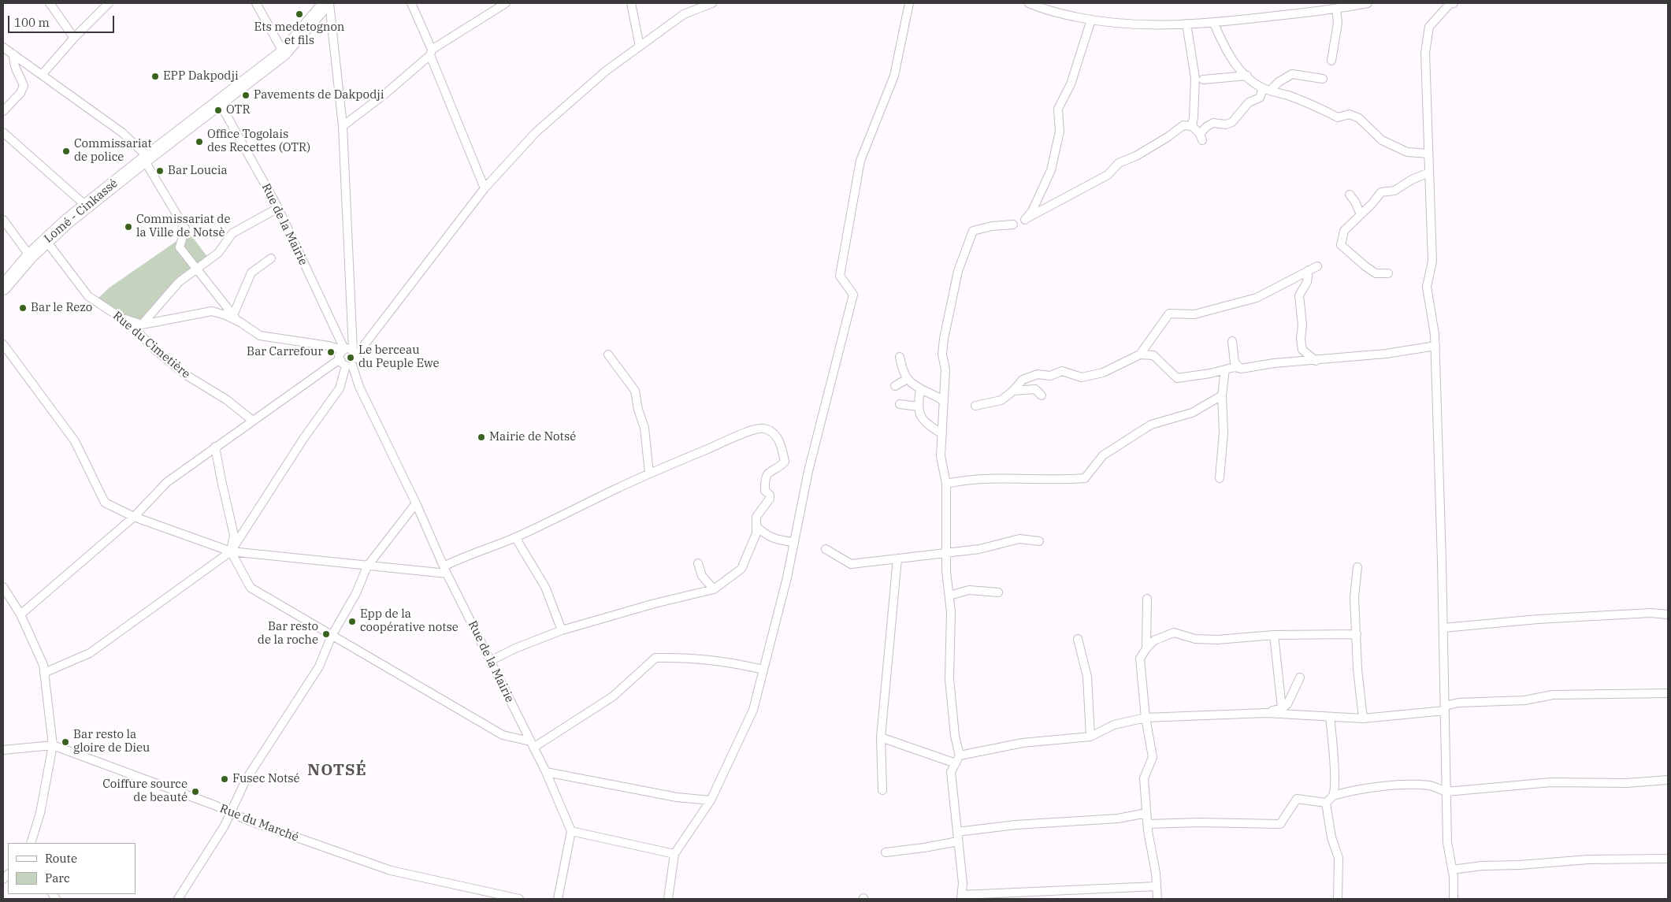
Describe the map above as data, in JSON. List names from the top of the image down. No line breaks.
{"streets":{"highway":["Lomé - Cinkassé"],"street":["Rue de la Mairie","Rue du Cimetière","Rue du Marché"]},"crossings":[["Lomé - Cinkassé","Rue de la Mairie"],["Lomé - Cinkassé","Rue du Cimetière"]],"districts":["NOTSÉ"],"places":["Ets medetognon et fils","EPP Dakpodji","Pavements de Dakpodji","OTR","Office Togolais des Recettes (OTR)","Commissariat de police","Bar Loucia","Commissariat de la Ville de Notsè","Bar le Rezo","Bar Carrefour","Le berceau du Peuple Ewe","Mairie de Notsé","Epp de la coopérative notse","Bar resto de la roche","Bar resto la gloire de Dieu","Fusec Notsé","Coiffure source de beauté"],"legend":["Route","Parc"],"scale_bar":"100 m"}
